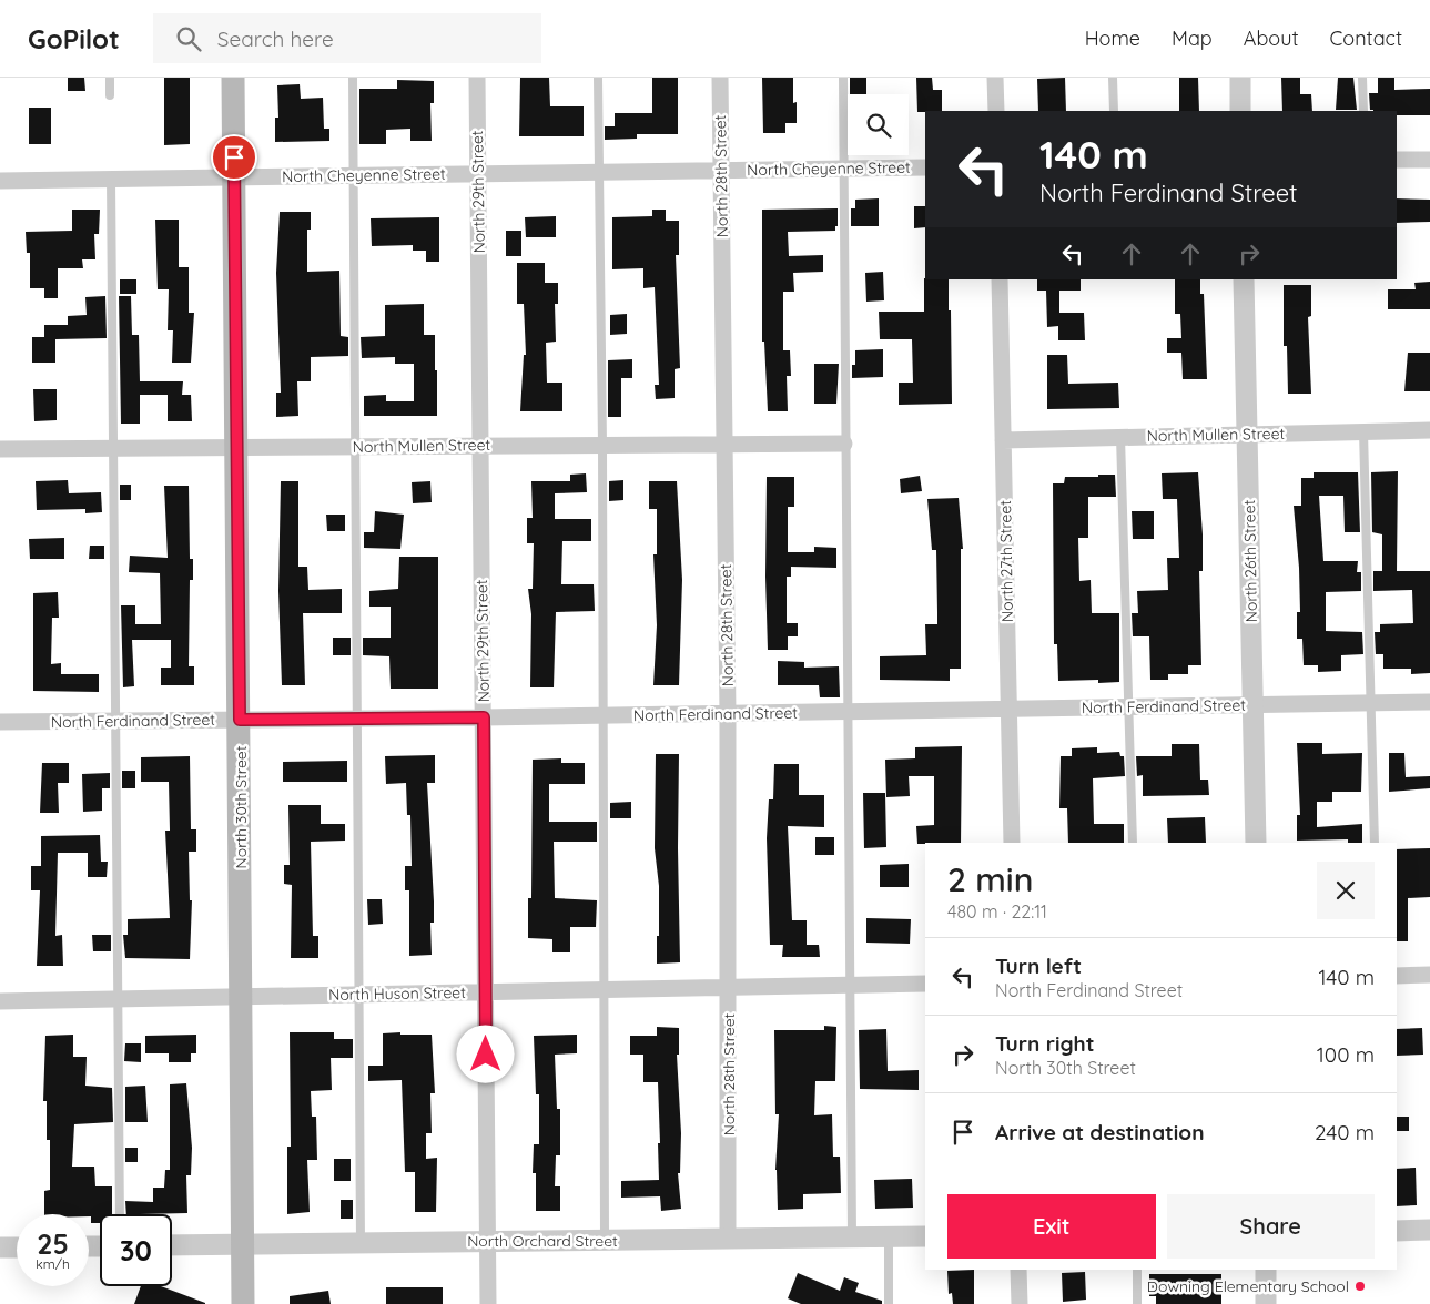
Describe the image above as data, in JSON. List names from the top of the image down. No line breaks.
{"streets":{"main road":["North 30th Street"],"street":["North Cheyenne Street","North 28th Street","North 29th Street","North Mullen Street","North 27th Street","North 26th Street","North Ferdinand Street","North Huson Street","North Orchard Street"]},"crossings":[["North Cheyenne Street","North 28th Street"],["North Cheyenne Street","North 29th Street"],["North Cheyenne Street","North 30th Street"],["North 28th Street","North Mullen Street"],["North 28th Street","North Ferdinand Street"],["North 28th Street","North Huson Street"],["North 28th Street","North Orchard Street"],["North 29th Street","North Mullen Street"],["North 29th Street","North Ferdinand Street"],["North 29th Street","North Huson Street"],["North 29th Street","North Orchard Street"],["North Mullen Street","North 27th Street"],["North Mullen Street","North 26th Street"],["North Mullen Street","North 30th Street"],["North 27th Street","North Ferdinand Street"],["North 26th Street","North Ferdinand Street"],["North Ferdinand Street","North 30th Street"],["North 30th Street","North Huson Street"],["North 30th Street","North Orchard Street"]],"places":["Downing Elementary School"],"page":{"header":"GoPilot","search":"Search here","nav":["Home","Map","About","Contact"],"turn":["140 m","North Ferdinand Street"],"heading":["2 min","480 m · 22:11"],"list":[{"name":"Turn left","note":"North Ferdinand Street","value":"140 m"},{"name":"Turn right","note":"North 30th Street","value":"100 m"},{"name":"Arrive at destination","value":"240 m"}],"buttons":["Exit","Share"],"speed":"25 km/h","limit":"30"}}
